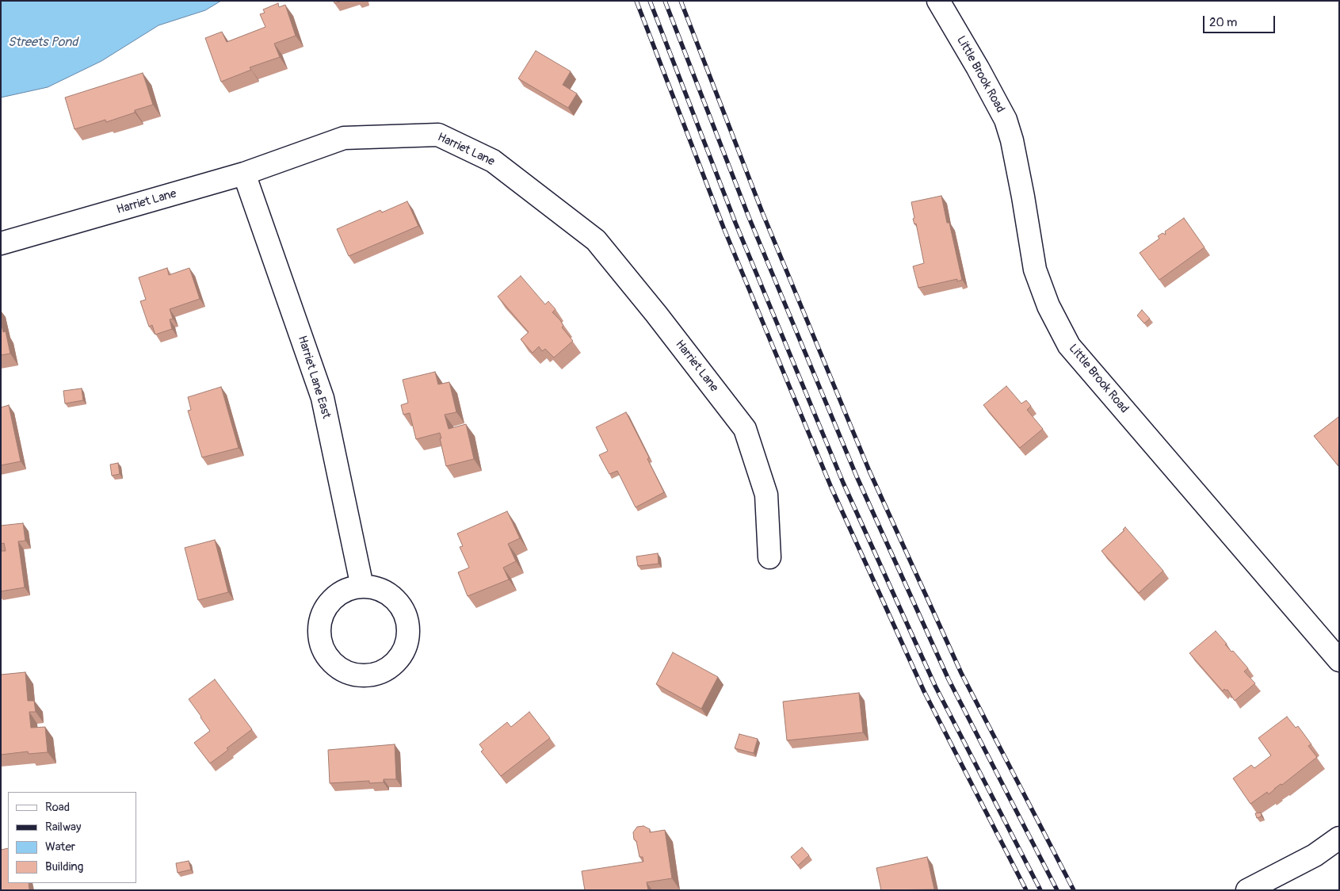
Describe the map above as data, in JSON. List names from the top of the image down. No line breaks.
{"streets":{"street":["Little Brook Road","Harriet Lane","Harriet Lane East"]},"crossings":[["Harriet Lane","Harriet Lane East"]],"water":["Streets Pond"],"legend":["Road","Railway","Water","Building"],"scale_bar":"20 m"}
